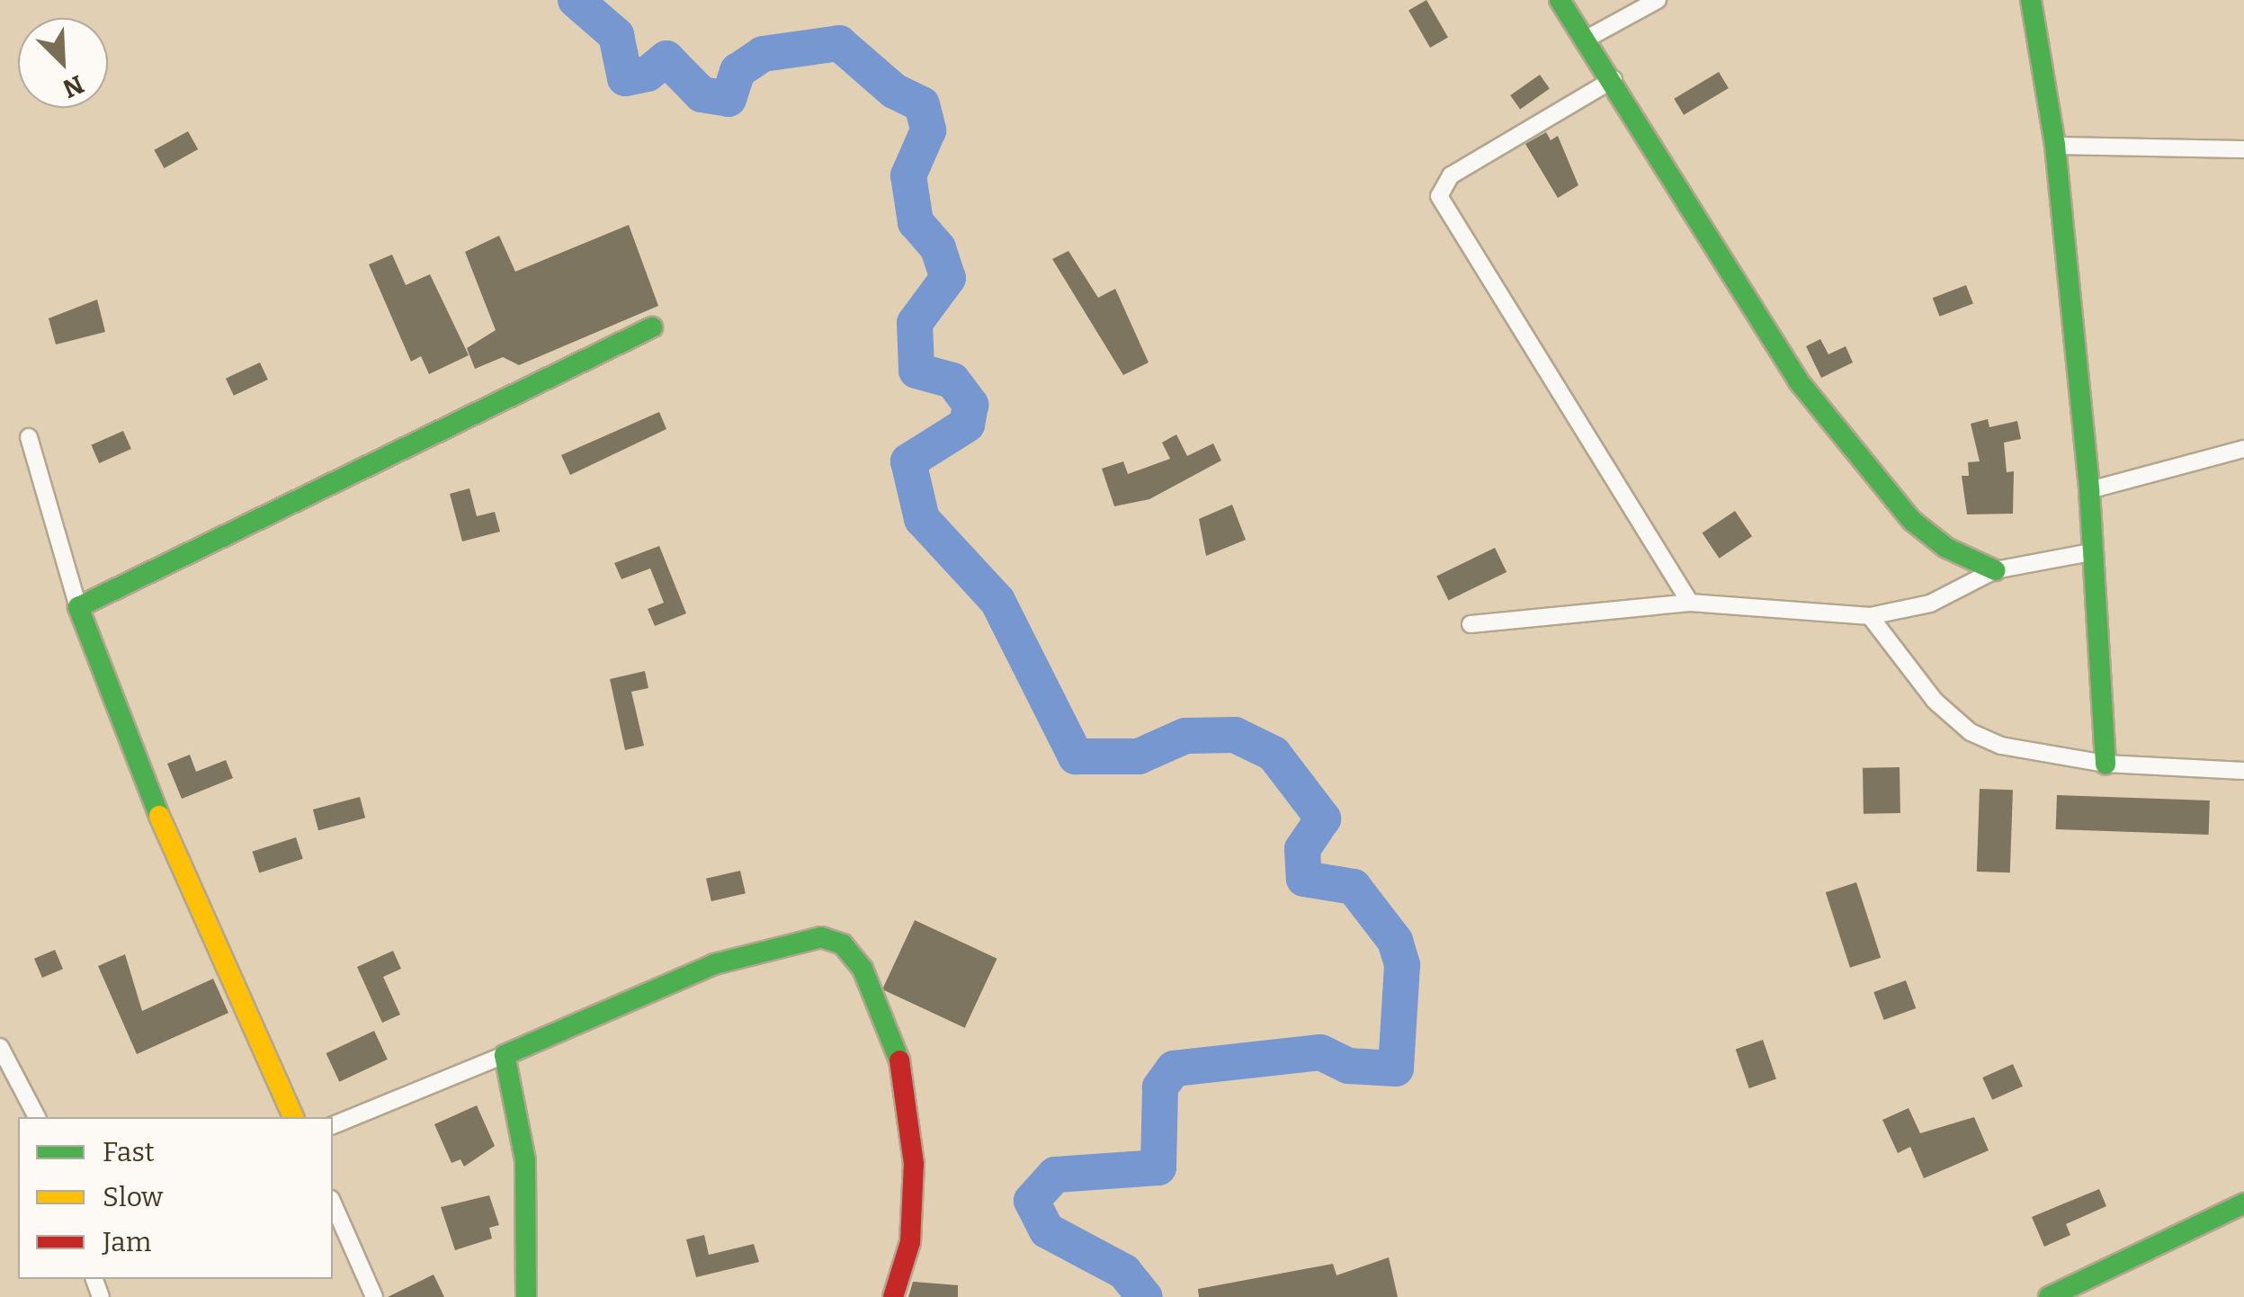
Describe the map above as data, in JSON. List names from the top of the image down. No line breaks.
{"legend":["Fast","Slow","Jam"],"north":"bottom right"}
